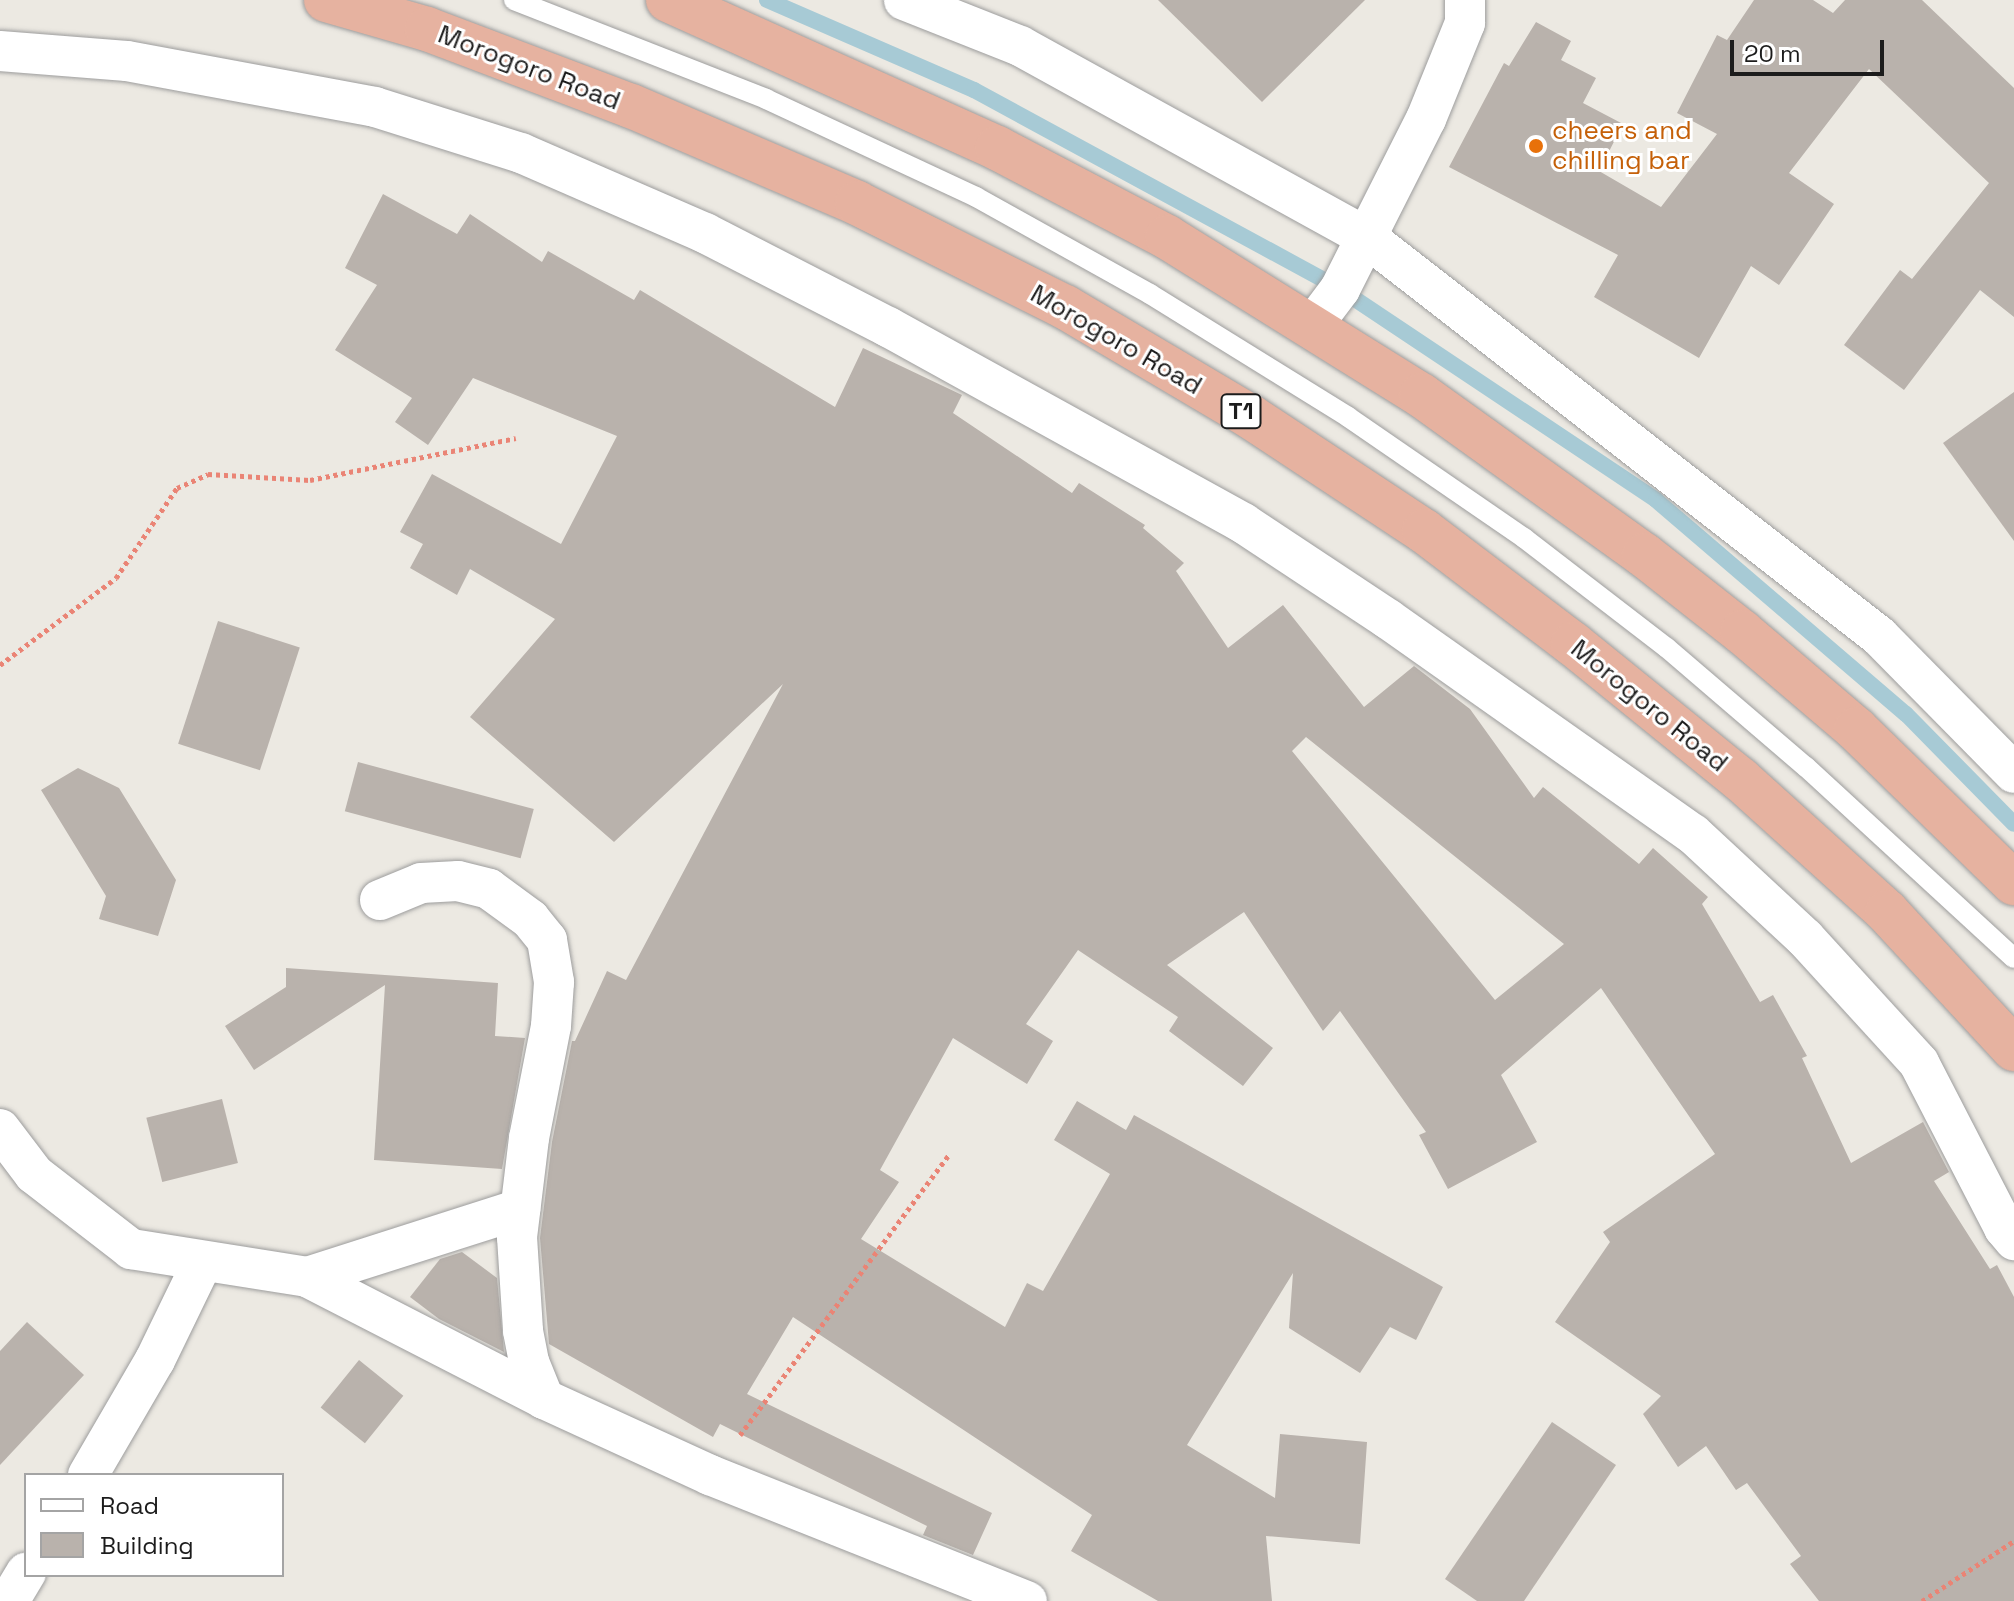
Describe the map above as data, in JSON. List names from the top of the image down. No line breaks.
{"streets":{"highway":["Morogoro Road","T1"]},"places":["cheers and chilling bar"],"legend":["Road","Building"],"scale_bar":"20 m"}
